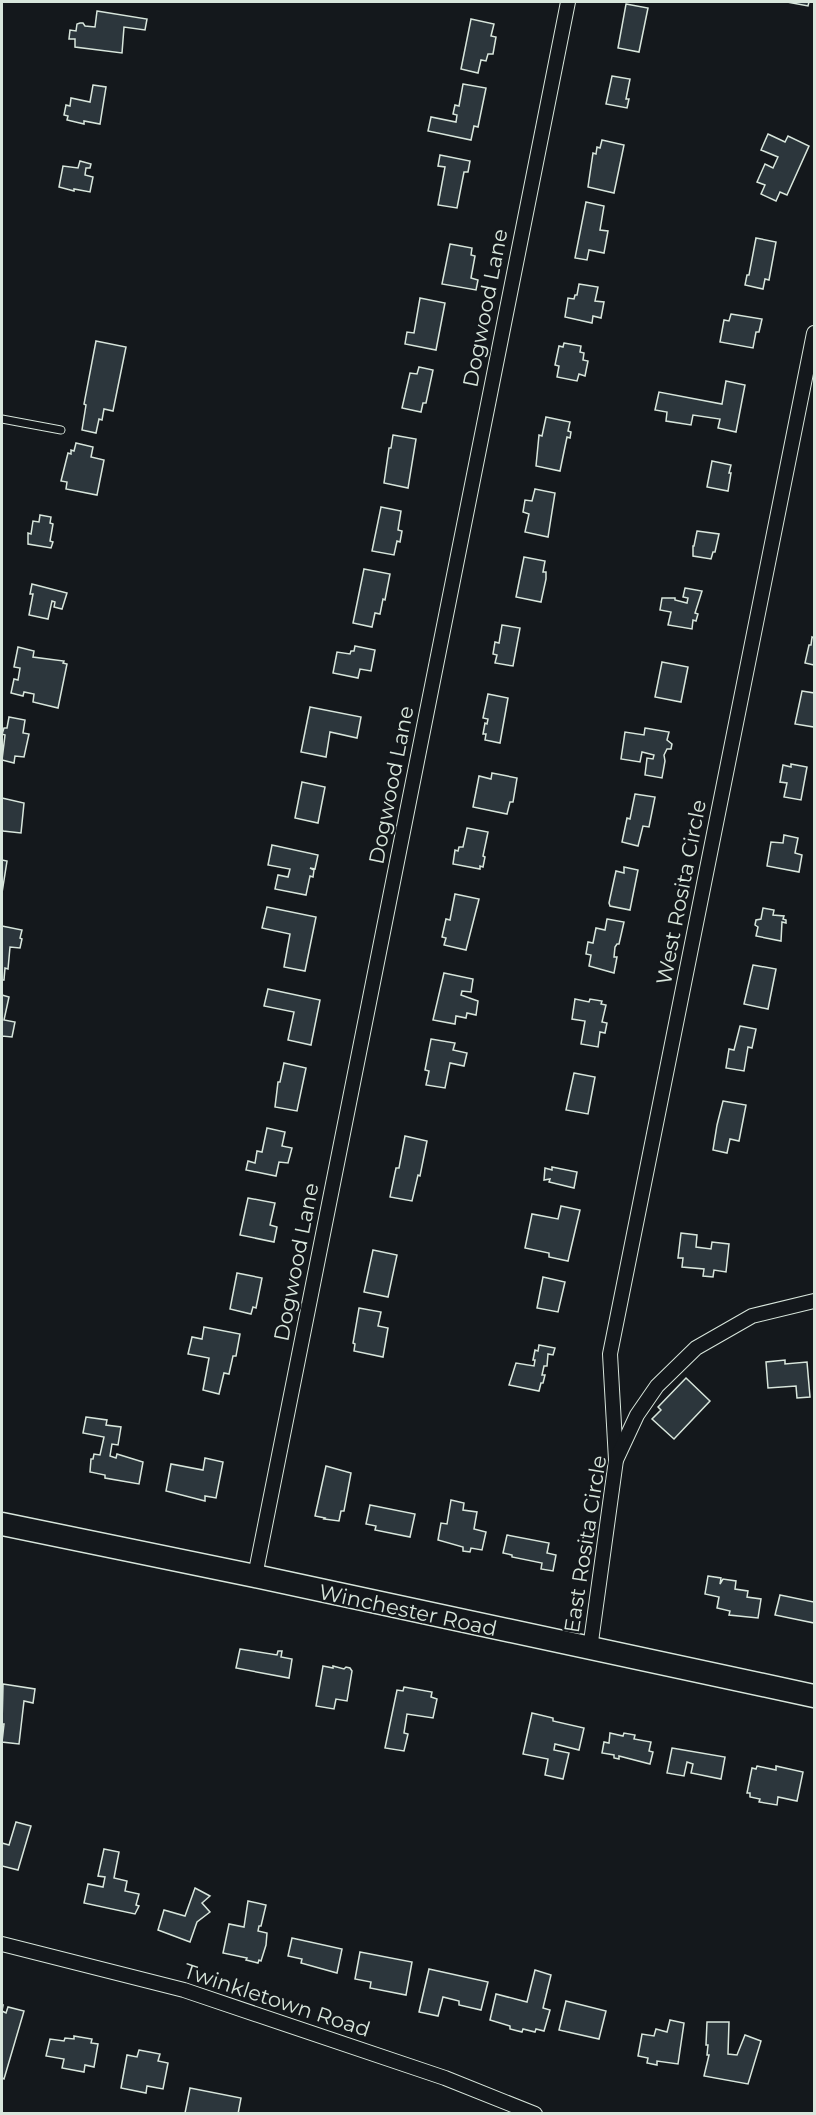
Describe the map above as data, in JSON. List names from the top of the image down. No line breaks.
{"streets":{"main road":["Winchester Road"],"street":["Dogwood Lane","West Rosita Circle","East Rosita Circle","Twinkletown Road"]},"crossings":[["Dogwood Lane","Winchester Road"],["West Rosita Circle","East Rosita Circle"],["East Rosita Circle","Winchester Road"]]}
